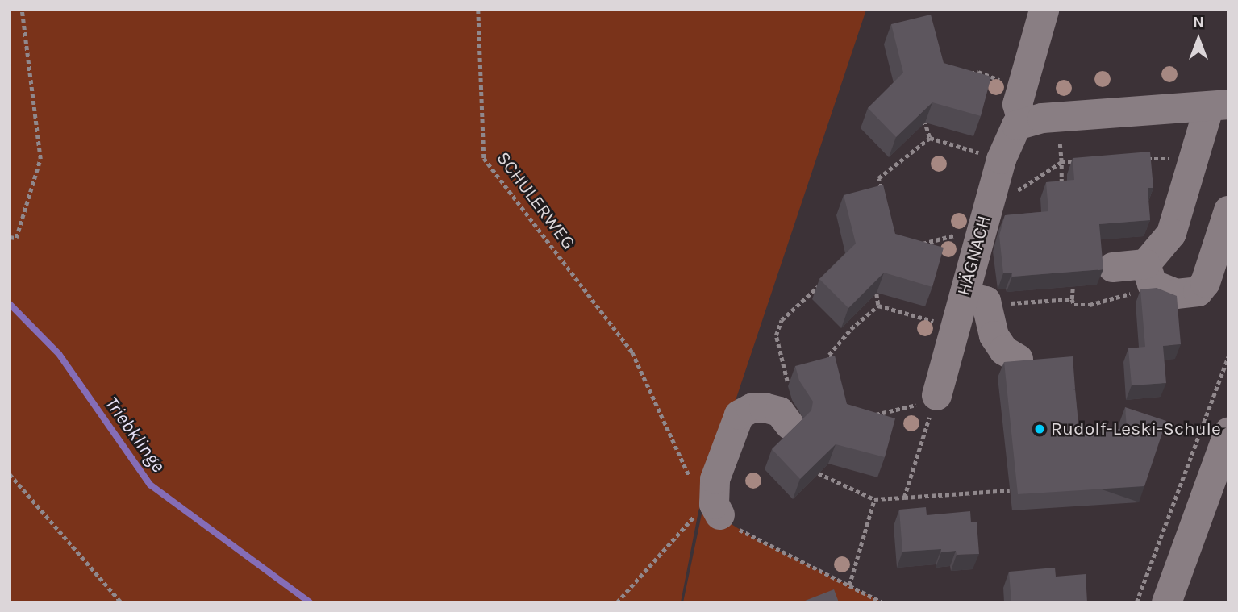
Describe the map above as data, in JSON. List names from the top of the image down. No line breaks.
{"streets":{"street":["HÄGNACH"],"path":["SCHULERWEG"]},"water":["Triebklinge"],"places":["Rudolf-Leski-Schule"],"north":"top"}
